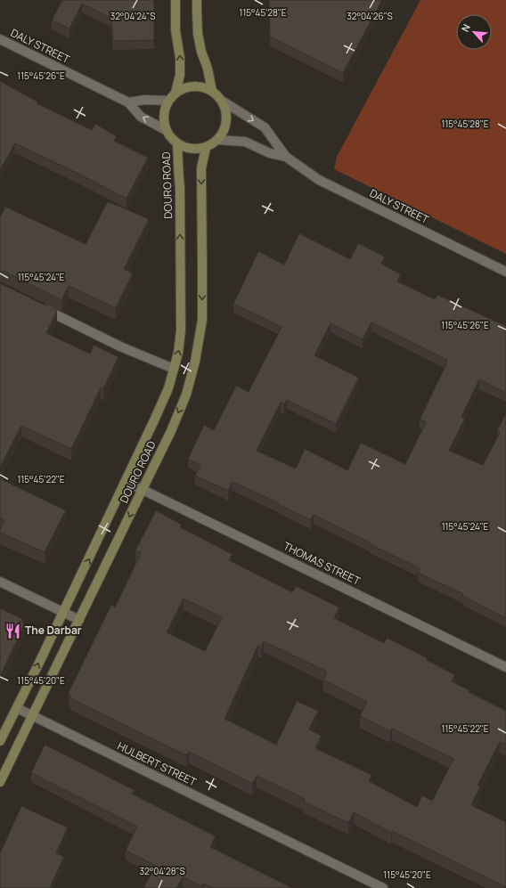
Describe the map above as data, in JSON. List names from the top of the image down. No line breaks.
{"streets":{"street":["DALY STREET","DOURO ROAD","THOMAS STREET","HULBERT STREET"]},"crossings":[["DALY STREET","DOURO ROAD"],["DOURO ROAD","THOMAS STREET"],["DOURO ROAD","HULBERT STREET"]],"places":{"restaurant":["The Darbar"]},"north":"top left","coordinates":["115°45'28\"E","32°04'24\"S","32°04'26\"S","115°45'26\"E","115°45'24\"E","115°45'22\"E","115°45'20\"E","32°04'28\"S"]}
